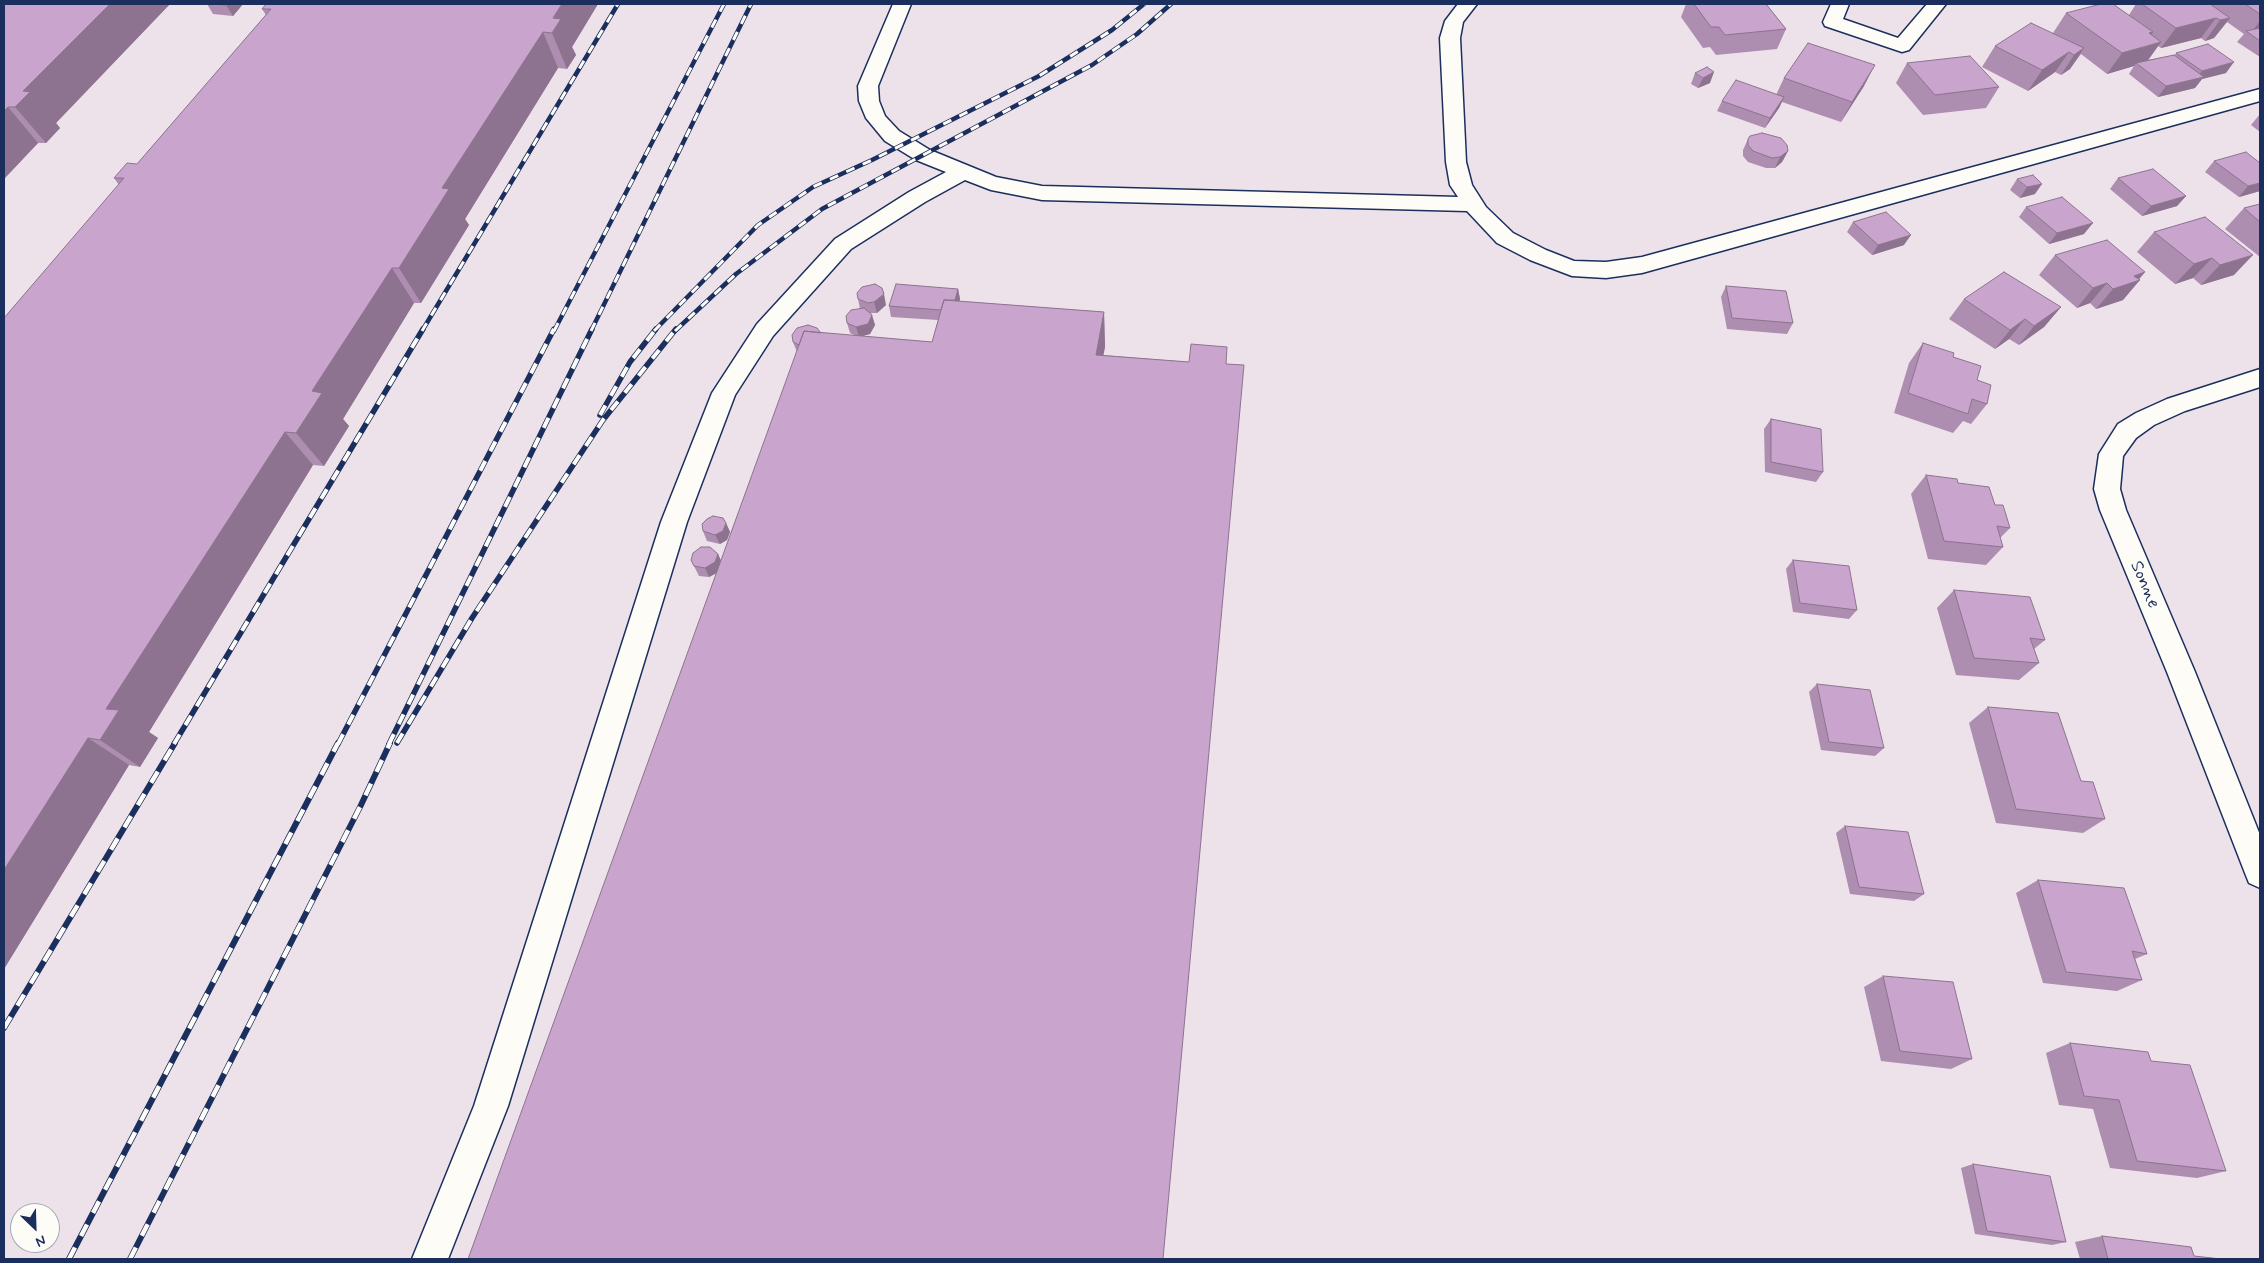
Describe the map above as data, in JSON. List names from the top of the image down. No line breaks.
{"streets":{"street":["Sonne"]},"north":"bottom right"}
